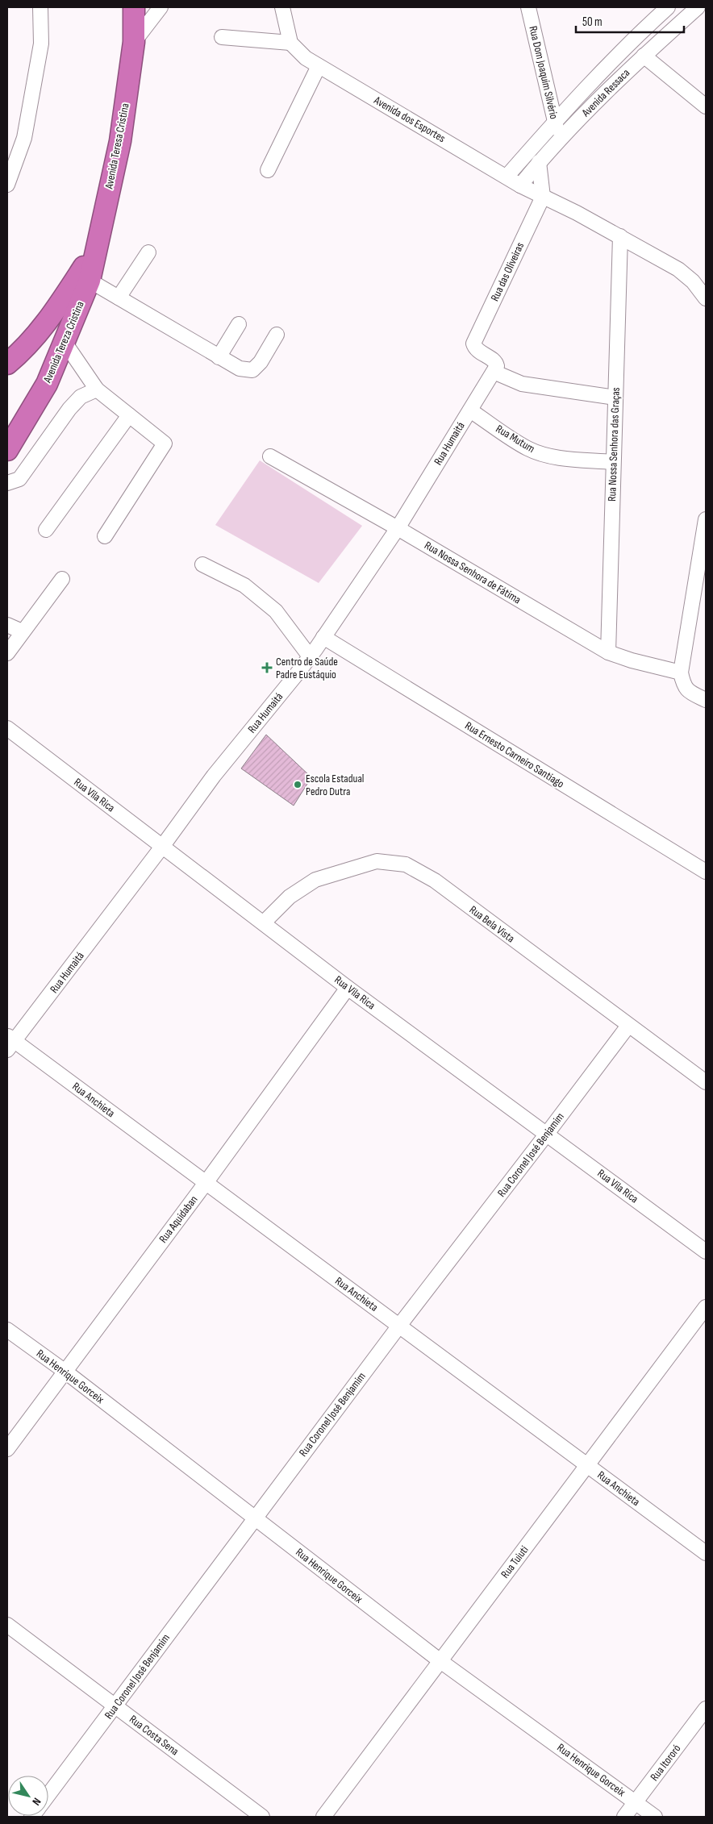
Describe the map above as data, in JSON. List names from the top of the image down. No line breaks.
{"streets":{"highway":["Avenida Teresa Cristina","Avenida Tereza Cristina"],"street":["Rua Dom Joaquim Silvério","Avenida Ressaca","Avenida dos Esportes","Rua das Oliveiras","Rua Mutum","Rua Humaitá","Rua Nossa Senhora das Graças","Rua Nossa Senhora de Fátima","Rua Ernesto Carneiro Santiago","Rua Vila Rica","Rua Bela Vista","Rua Anchieta","Rua Coronel José Benjamim","Rua Aquidaban","Rua Henrique Gorceix","Rua Tuiuti","Rua Costa Sena","Rua Itororó"]},"crossings":[["Rua Dom Joaquim Silvério","Avenida Ressaca"],["Avenida Ressaca","Avenida dos Esportes"],["Avenida dos Esportes","Rua das Oliveiras"],["Avenida dos Esportes","Rua Nossa Senhora das Graças"],["Avenida Teresa Cristina","Avenida Tereza Cristina"],["Rua das Oliveiras","Rua Humaitá"],["Rua Mutum","Rua Humaitá"],["Rua Mutum","Rua Nossa Senhora das Graças"],["Rua Humaitá","Rua Nossa Senhora de Fátima"],["Rua Humaitá","Rua Ernesto Carneiro Santiago"],["Rua Humaitá","Rua Vila Rica"],["Rua Humaitá","Rua Anchieta"],["Rua Nossa Senhora das Graças","Rua Nossa Senhora de Fátima"],["Rua Vila Rica","Rua Bela Vista"],["Rua Vila Rica","Rua Coronel José Benjamim"],["Rua Vila Rica","Rua Aquidaban"],["Rua Bela Vista","Rua Coronel José Benjamim"],["Rua Anchieta","Rua Coronel José Benjamim"],["Rua Anchieta","Rua Aquidaban"],["Rua Anchieta","Rua Tuiuti"],["Rua Coronel José Benjamim","Rua Henrique Gorceix"],["Rua Coronel José Benjamim","Rua Costa Sena"],["Rua Aquidaban","Rua Henrique Gorceix"],["Rua Henrique Gorceix","Rua Tuiuti"],["Rua Henrique Gorceix","Rua Itororó"]],"places":{"health":["Centro de Saúde Padre Eustáquio"],"other":["Escola Estadual Pedro Dutra"]},"scale_bar":"50 m","north":"bottom right"}
